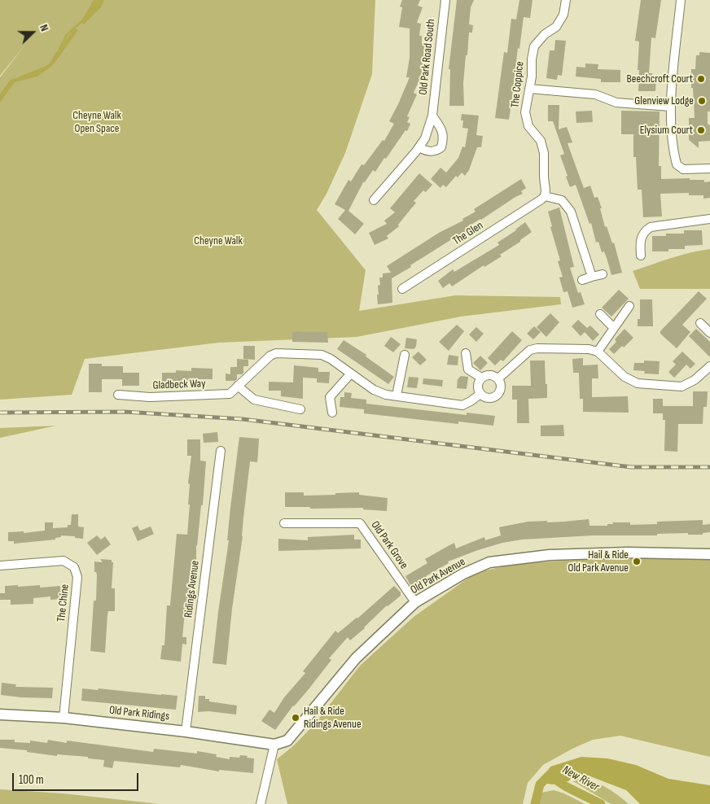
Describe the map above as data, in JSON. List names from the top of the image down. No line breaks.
{"streets":{"street":["Old Park Road South","The Coppice","The Glen","Gladbeck Way","Old Park Grove","Old Park Avenue","Ridings Avenue","The Chine","Old Park Ridings"]},"crossings":[["The Coppice","The Glen"],["Old Park Grove","Old Park Avenue"],["Old Park Avenue","Old Park Ridings"],["Ridings Avenue","Old Park Ridings"],["The Chine","Old Park Ridings"]],"water":["New River"],"parks":["Cheyne Walk Open Space","Cheyne Walk"],"places":["Beechcroft Court","Glenview Lodge","Elysium Court","Hail & Ride Old Park Avenue","Hail & Ride Ridings Avenue"],"scale_bar":"100 m","north":"right"}
